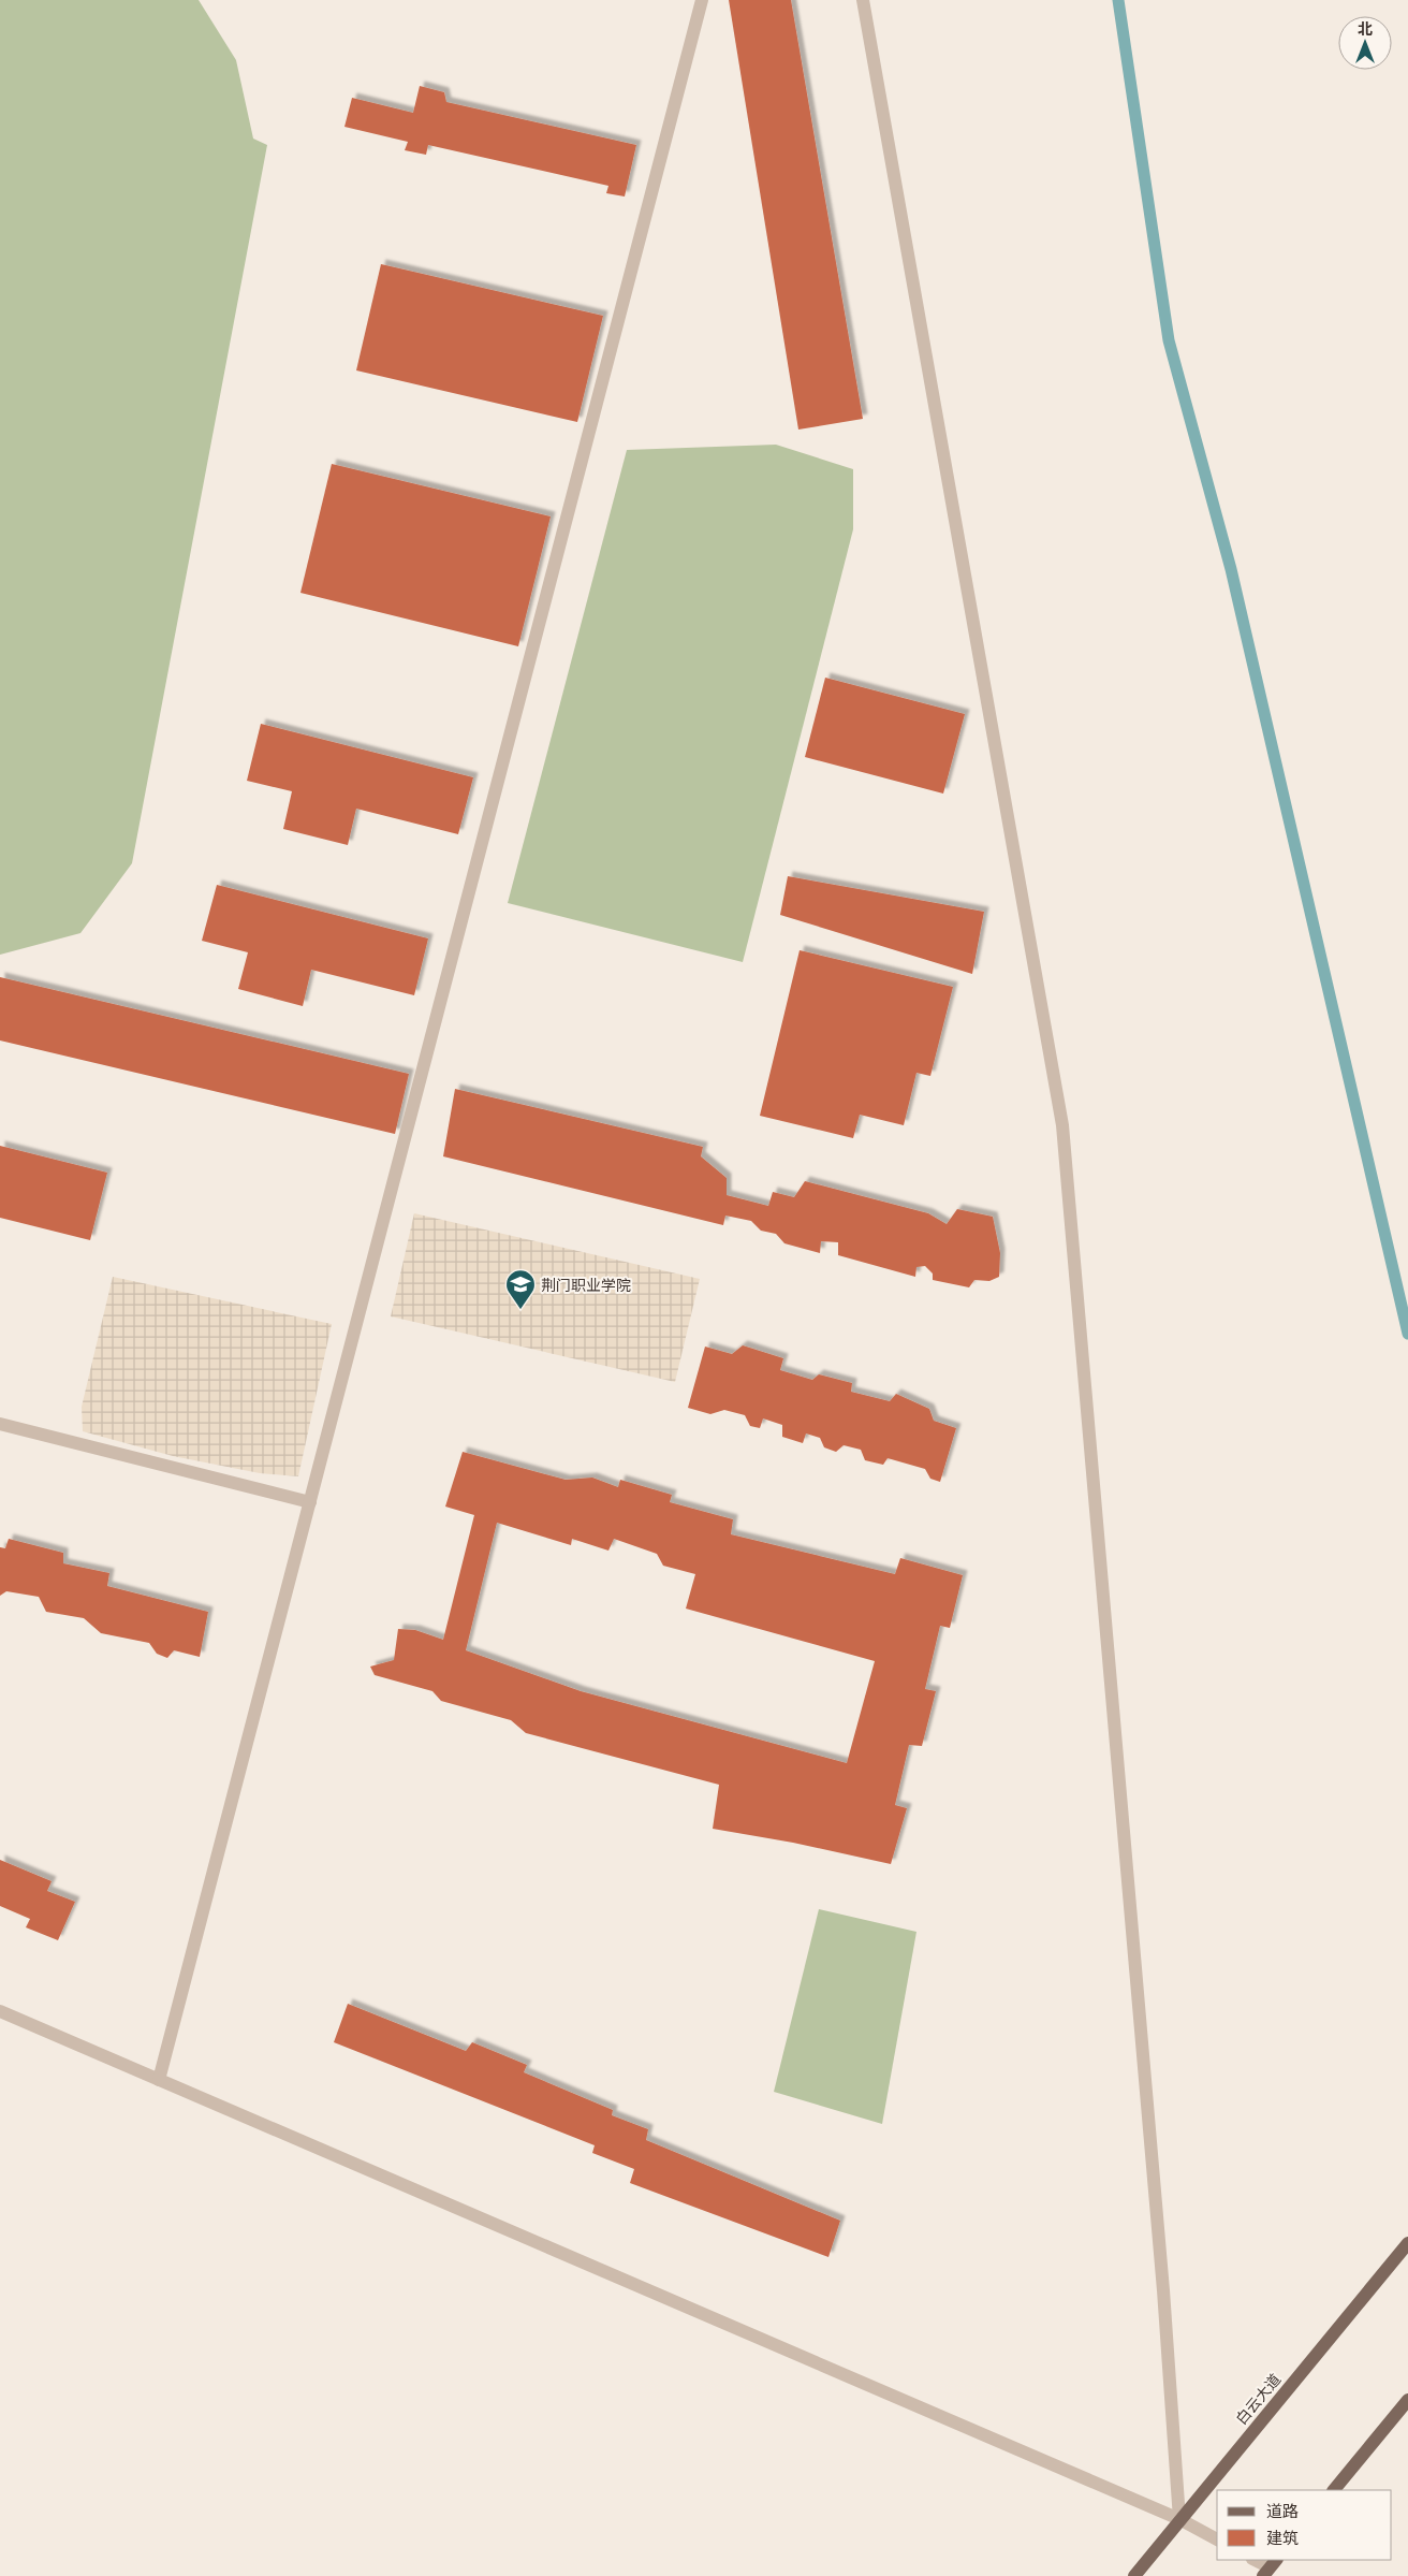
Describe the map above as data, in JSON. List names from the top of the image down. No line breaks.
{"streets":{"main road":["白云大道"]},"places":{"school or university":["荆门职业学院"]},"legend":["道路","建筑"],"north":"top"}
